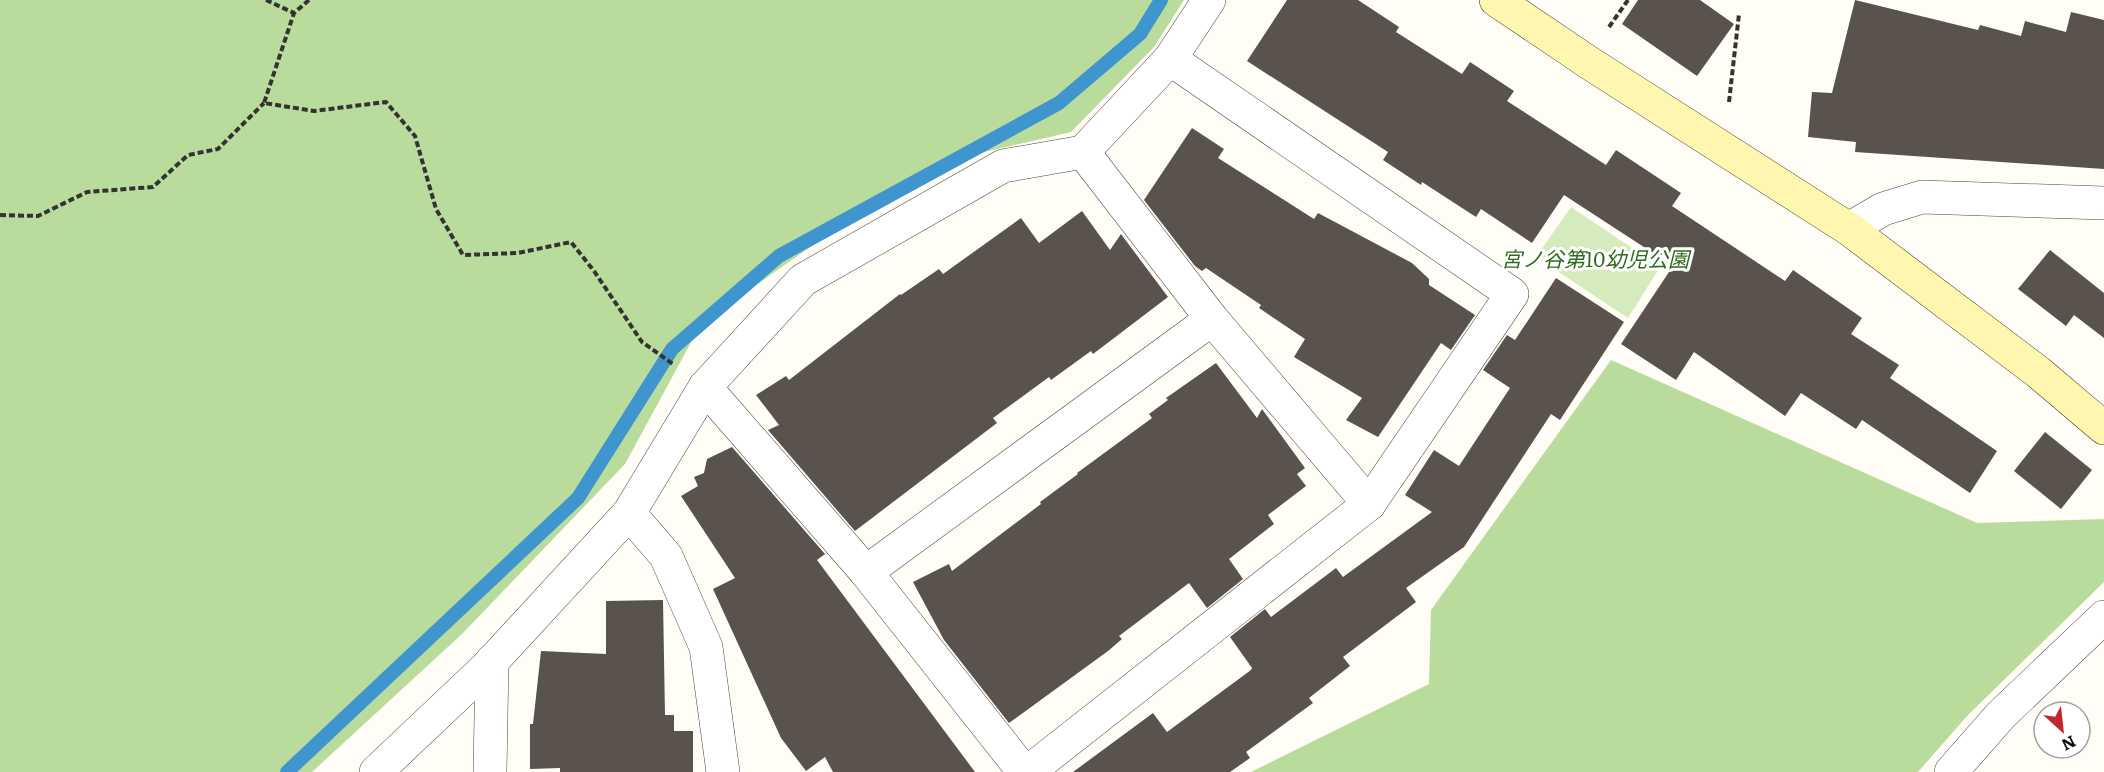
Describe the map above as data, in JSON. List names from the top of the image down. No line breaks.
{"parks":["宮ノ谷第10幼児公園"],"north":"bottom right"}
